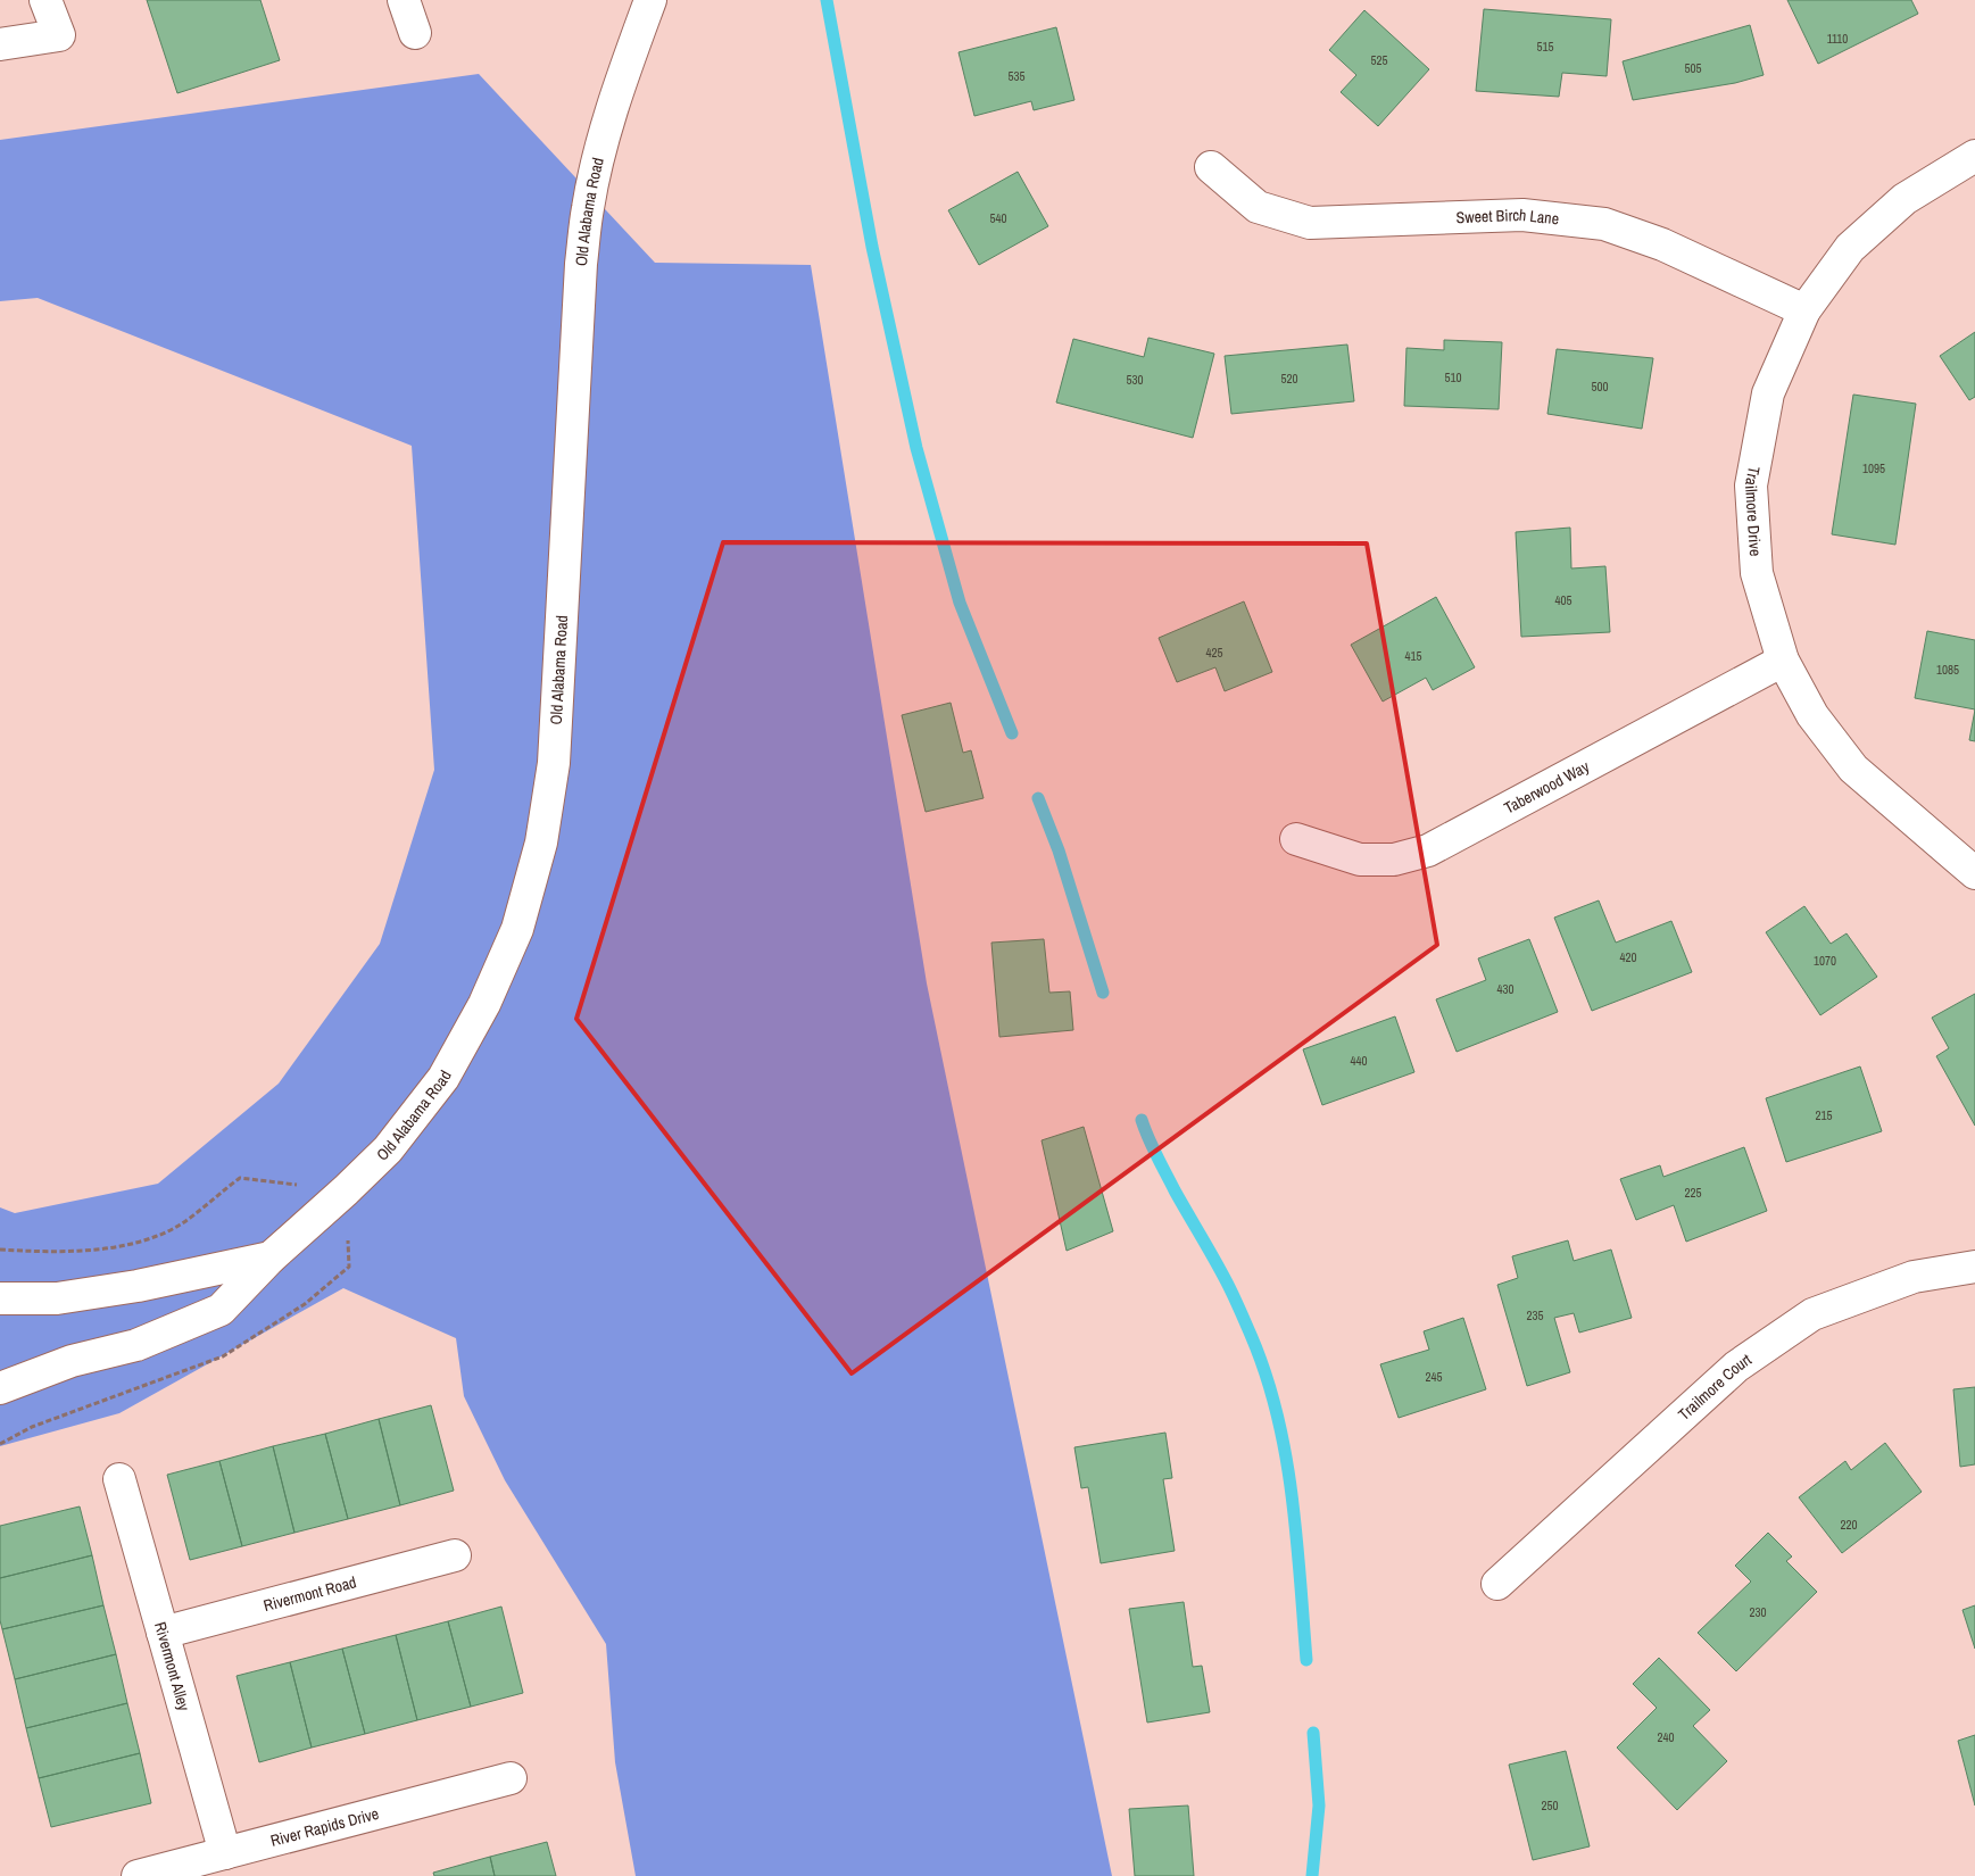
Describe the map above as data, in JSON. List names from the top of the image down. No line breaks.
{"streets":{"street":["Old Alabama Road","Sweet Birch Lane","Trailmore Drive","Taberwood Way","Trailmore Court","Rivermont Road","Rivermont Alley","River Rapids Drive"]},"crossings":[["Sweet Birch Lane","Trailmore Drive"],["Trailmore Drive","Taberwood Way"],["Rivermont Road","Rivermont Alley"],["Rivermont Alley","River Rapids Drive"]],"house_numbers":["1110","515","525","505","535","540","510","520","530","500","1095","405","425","415","1085","420","1070","430","440","215","225","235","245","220","230","240","250"]}
